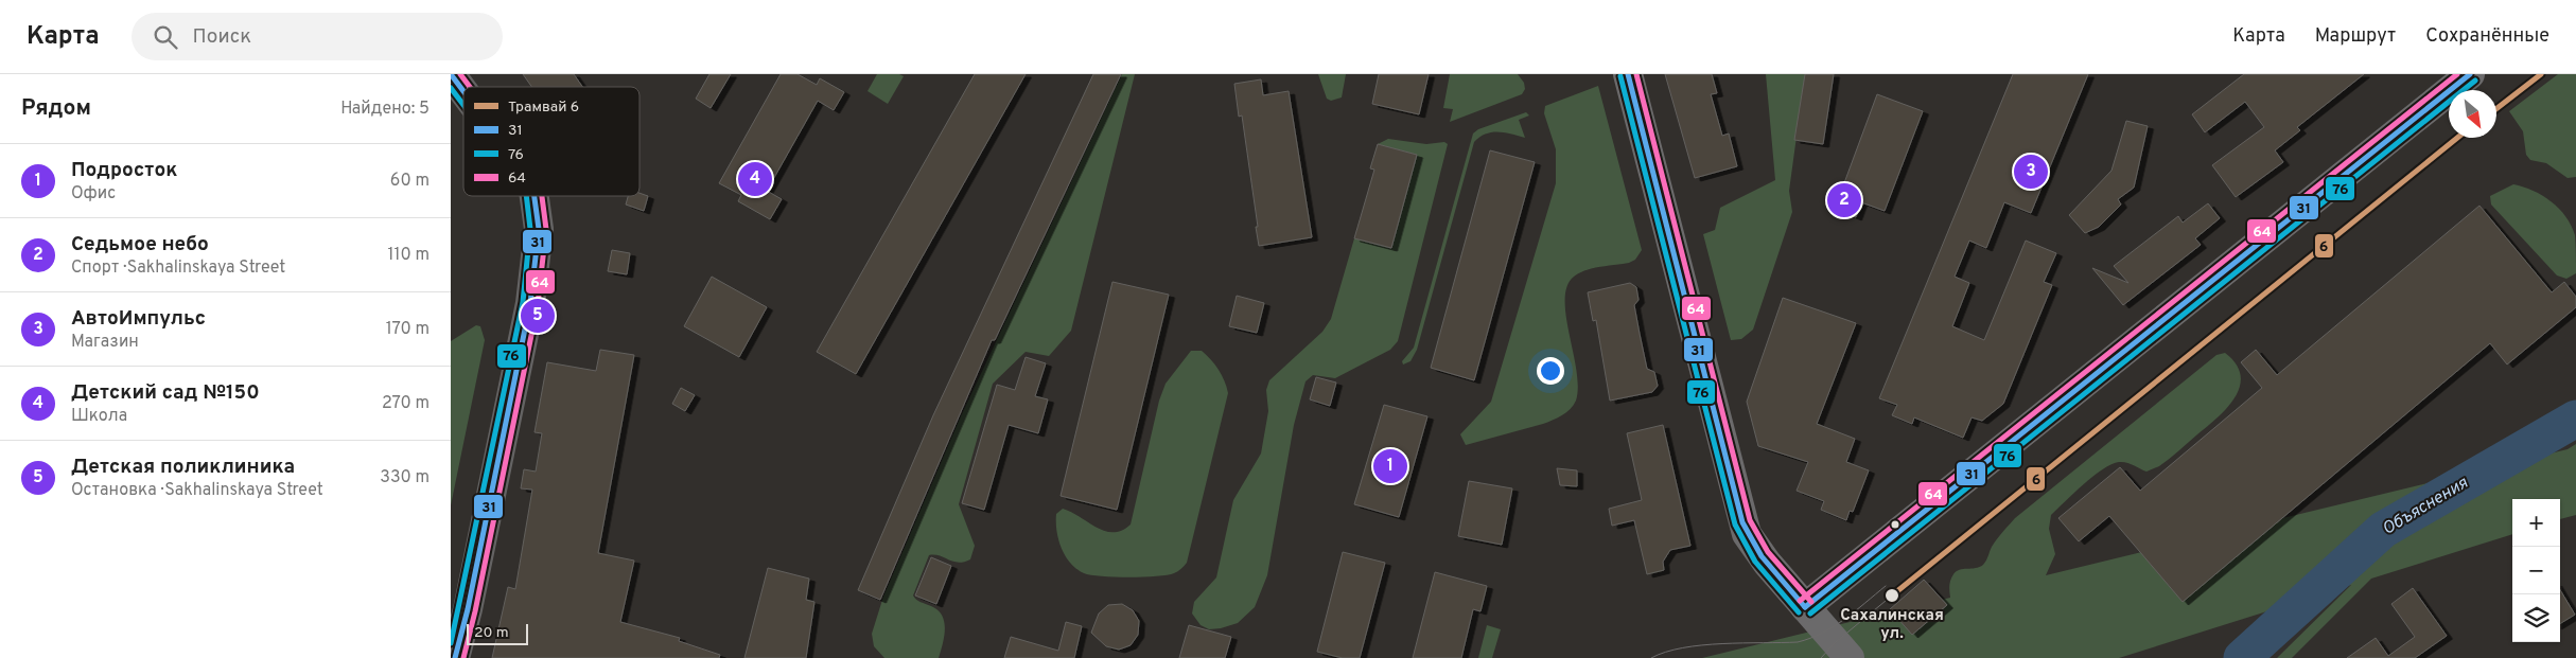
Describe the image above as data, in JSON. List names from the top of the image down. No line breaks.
{"water":["Объяснения"],"places":["Сахалинская ул."],"lines":["tram line 6","transit line 31","transit line 64","transit line 76"],"legend":["Трамвай 6","31","76","64"],"scale_bar":"20 m","north":"bottom right","page":{"header":"Карта","search":"Поиск","nav":["Карта","Маршрут","Сохранённые"],"heading":["Рядом","Найдено: 5"],"list":[{"mark":"1","name":"Подросток","note":"Офис","value":"60 m"},{"mark":"2","name":"Седьмое небо","note":"Спорт · Sakhalinskaya Street","value":"110 m"},{"mark":"3","name":"АвтоИмпульс","note":"Магазин","value":"170 m"},{"mark":"4","name":"Детский сад №150","note":"Школа","value":"270 m"},{"mark":"5","name":"Детская поликлиника","note":"Остановка · Sakhalinskaya Street","value":"330 m"}],"pins":["3","4","2","5","1"],"map_buttons":["+","−"],"scale":"20 m"}}
